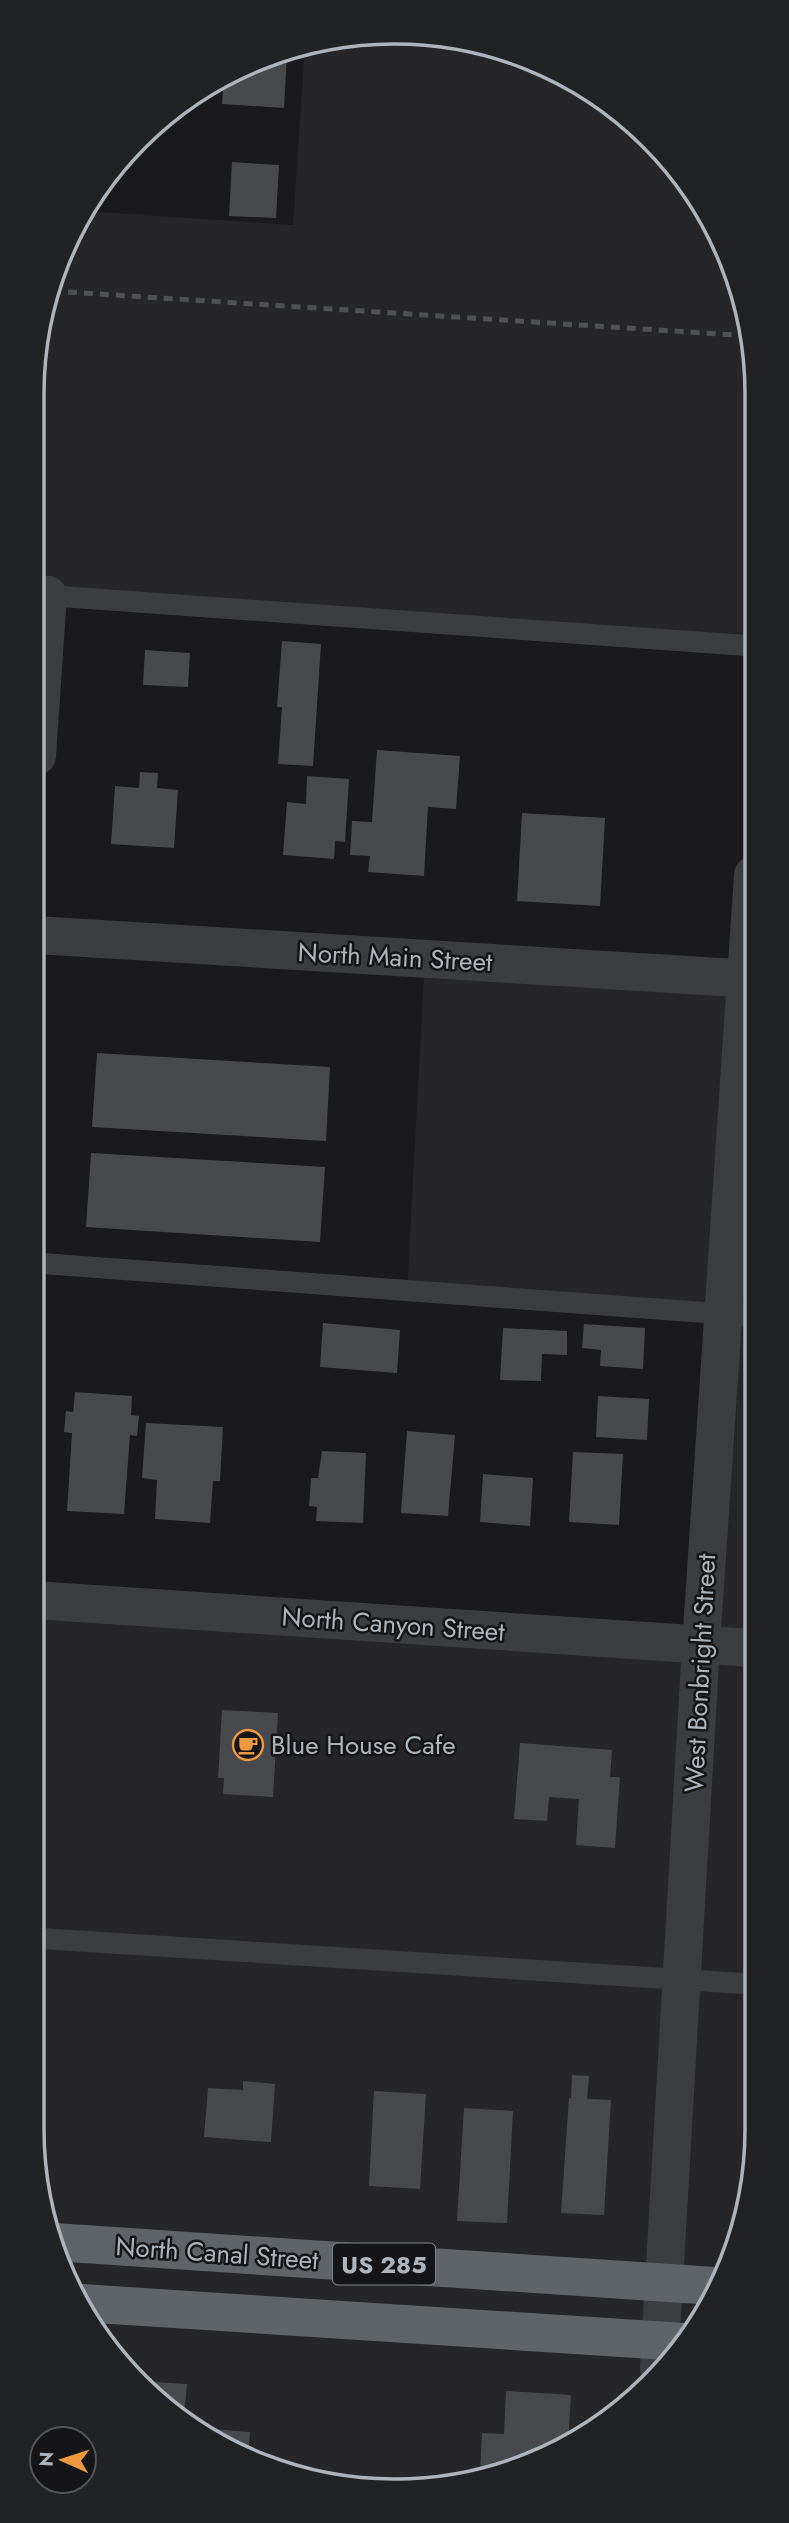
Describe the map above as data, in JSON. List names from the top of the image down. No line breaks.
{"streets":{"highway":["North Canal Street","US 285"],"street":["North Main Street","North Canyon Street","West Bonbright Street"]},"crossings":[["North Canyon Street","West Bonbright Street"],["West Bonbright Street","North Canal Street"]],"places":{"cafe":["Blue House Cafe"]},"north":"left"}
